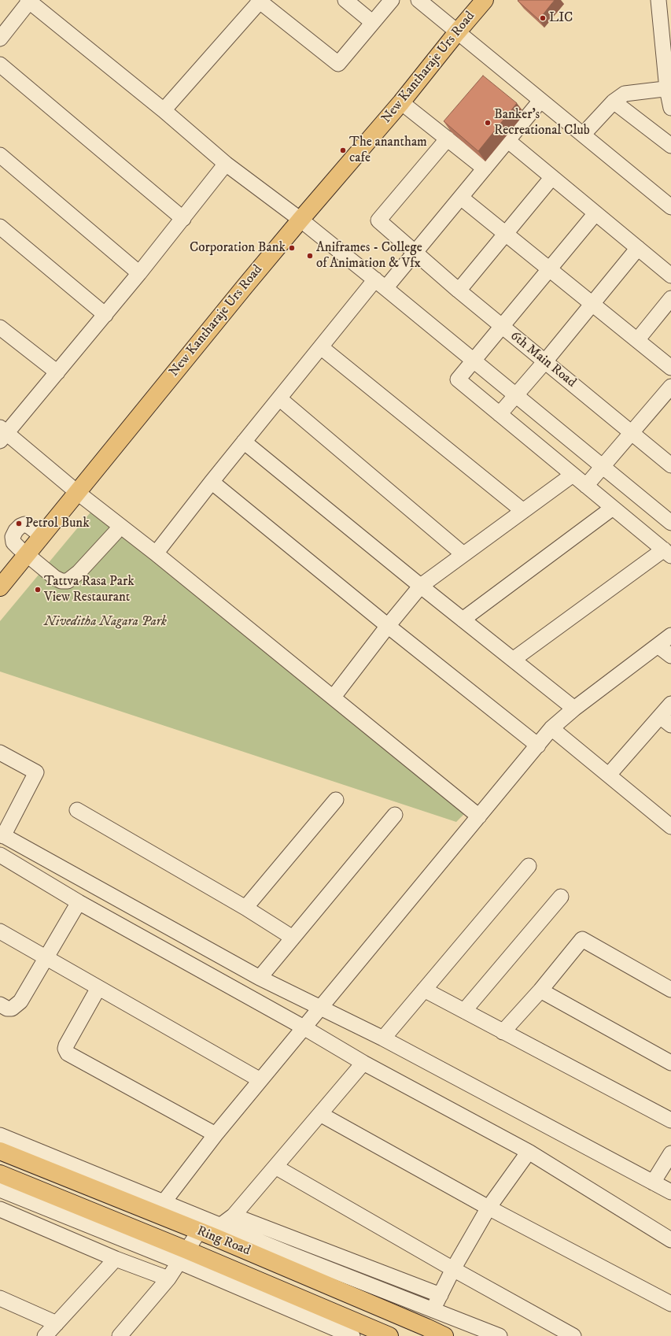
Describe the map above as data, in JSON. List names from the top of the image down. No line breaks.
{"streets":{"main road":["New Kantharaje Urs Road","Ring Road"],"street":["6th Main Road"]},"parks":["Niveditha Nagara Park"],"places":["LIC","Banker's Recreational Club","The anantham cafe","Corporation Bank","Aniframes - College of Animation & Vfx","Petrol Bunk","Tattva Rasa Park View Restaurant"]}
